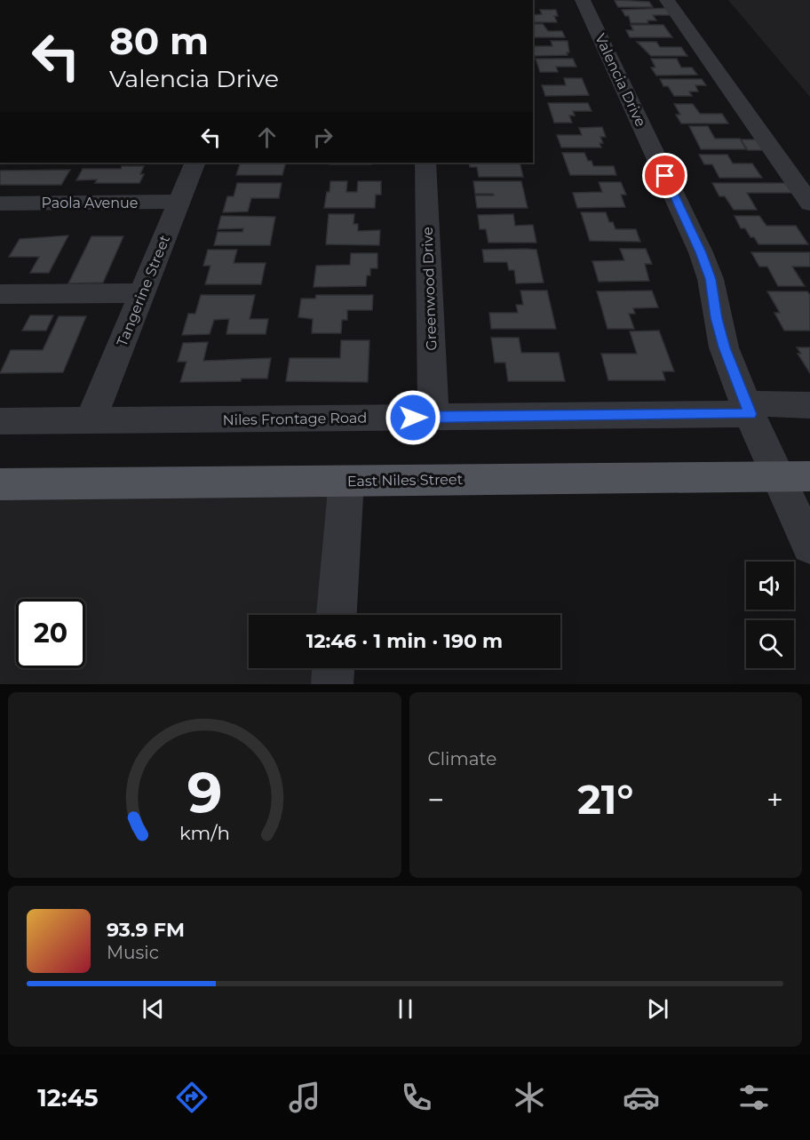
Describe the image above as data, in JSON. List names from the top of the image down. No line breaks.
{"streets":{"main road":["East Niles Street"],"street":["Valencia Drive","Paola Avenue","Greenwood Drive","Tangerine Street","Niles Frontage Road"]},"crossings":[["Valencia Drive","Niles Frontage Road"],["Valencia Drive","East Niles Street"],["Paola Avenue","Tangerine Street"],["Greenwood Drive","Niles Frontage Road"],["Tangerine Street","Niles Frontage Road"]],"page":{"turn":["80 m","Valencia Drive"],"limit":"20","trip":"12:46 · 1 min · 190 m","tile":"Climate","heat":["−","21°","+"],"song":["93.9 FM","Music"],"tabs":"12:45","gauge":["9","km/h"]}}
